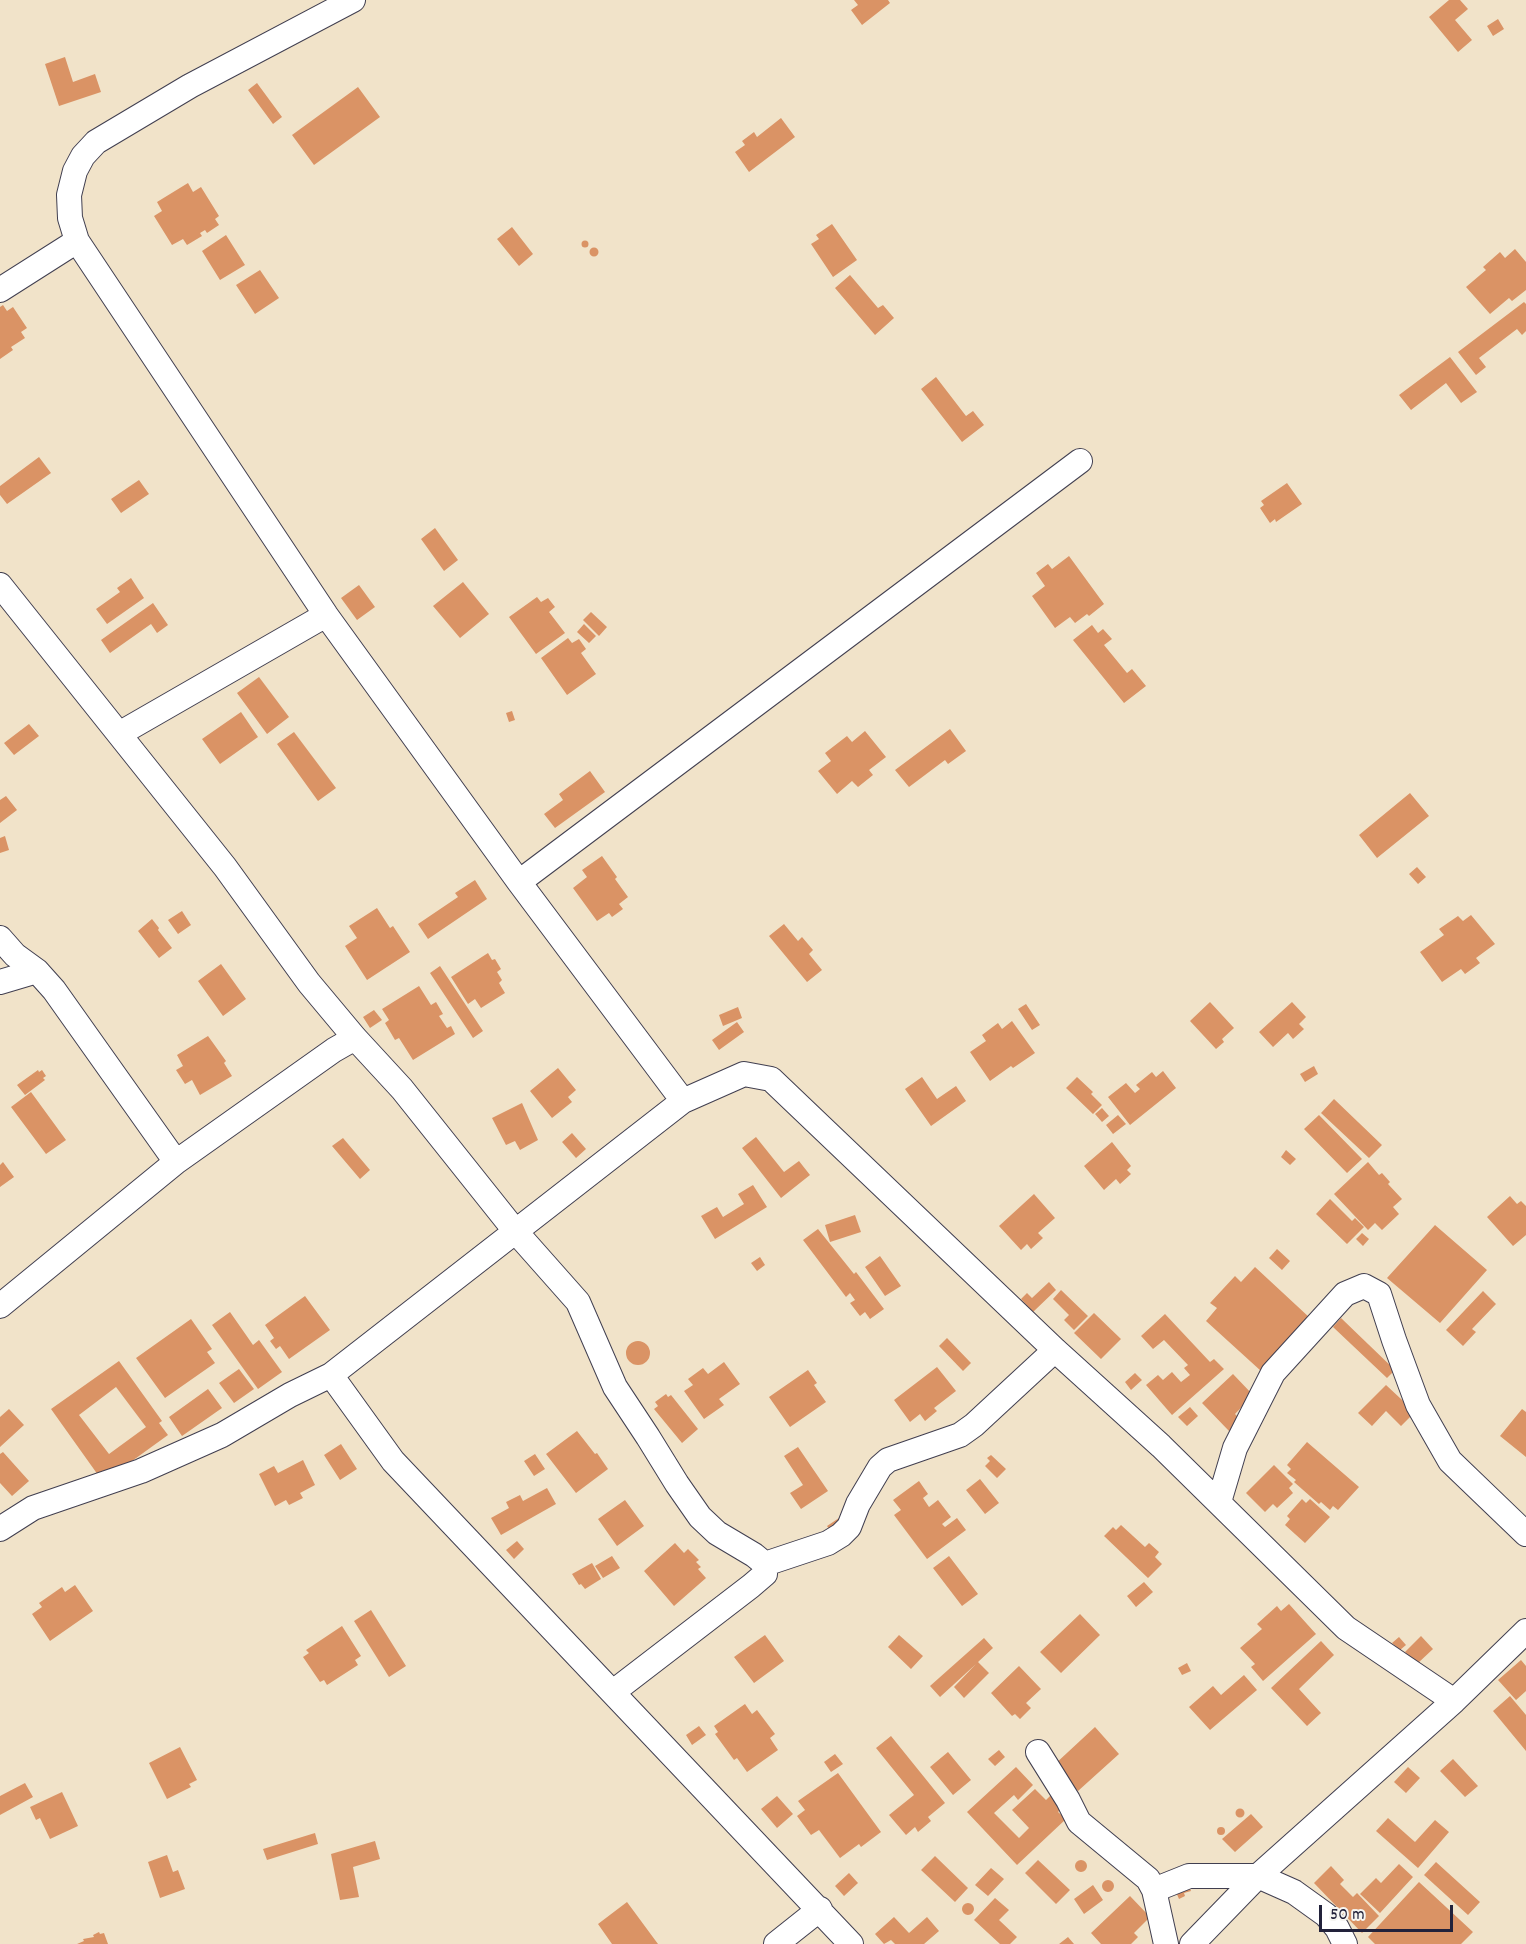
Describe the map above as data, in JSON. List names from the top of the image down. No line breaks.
{"scale_bar":"50 m"}
